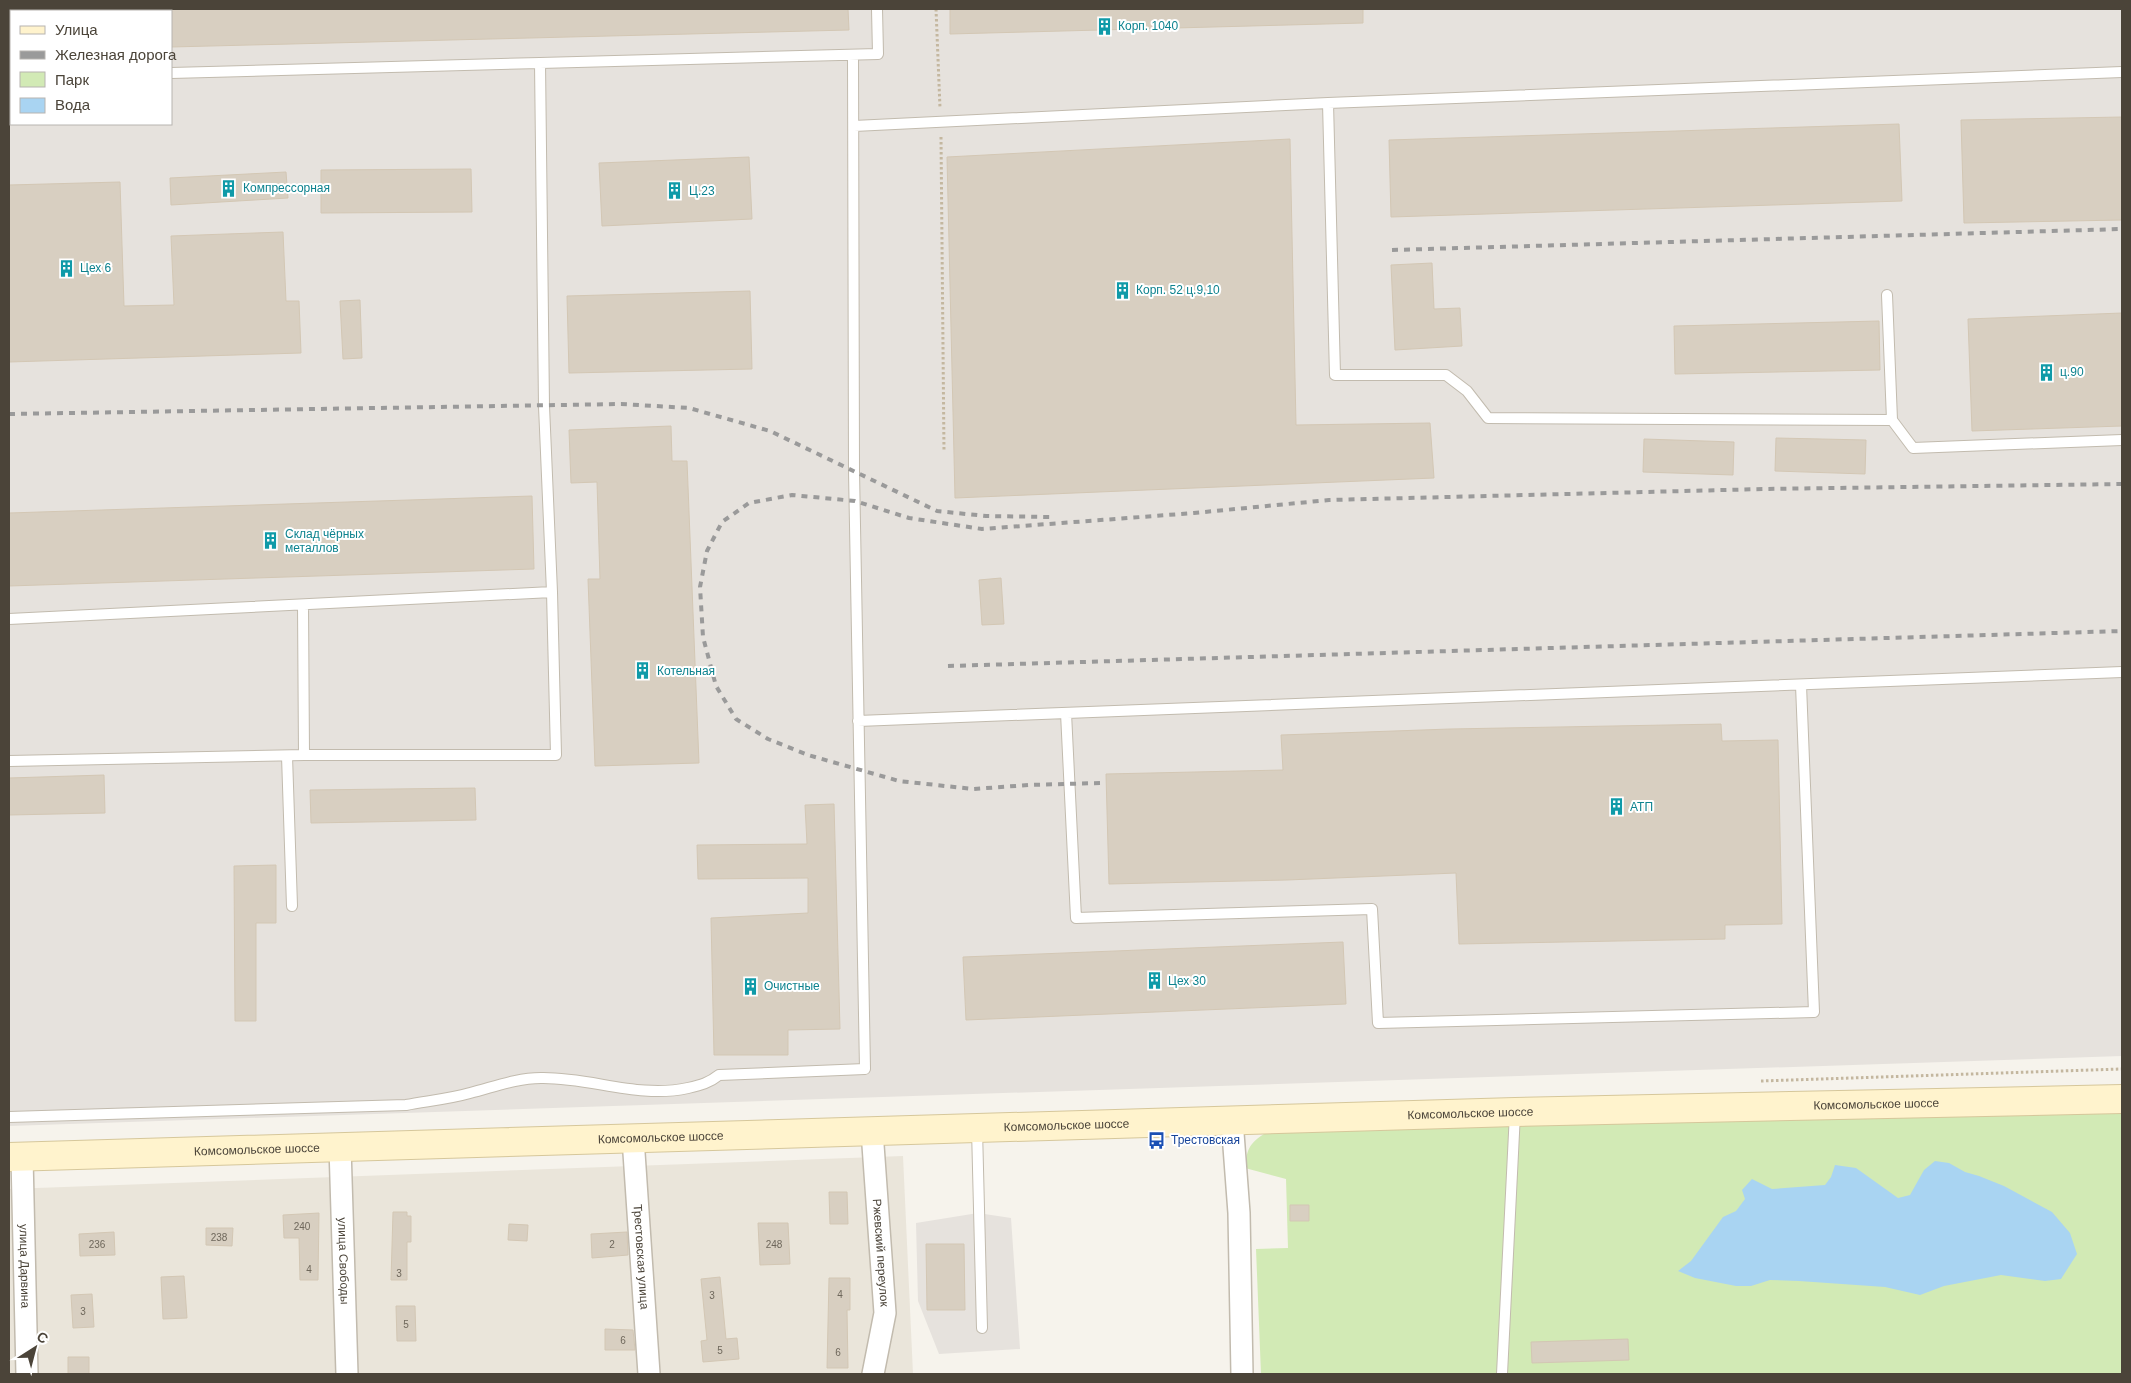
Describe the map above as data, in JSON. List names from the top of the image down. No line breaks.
{"streets":{"main road":["Комсомольское шоссе"],"street":["Ржевский переулок","Трестовская улица","улица Свободы","улица Дарвина"]},"crossings":[["Комсомольское шоссе","Ржевский переулок"],["Комсомольское шоссе","Трестовская улица"],["Комсомольское шоссе","улица Свободы"],["Комсомольское шоссе","улица Дарвина"]],"places":{"building":["Корп. 1040","Компрессорная","Ц.23","Цех 6","Корп. 52 ц.9,10","ц.90","Склад чёрных металлов","Котельная","АТП","Цех 30","Очистные"],"bus stop":["Трестовская"]},"house_numbers":["240","238","236","2","248","4","3","4","3","3","5","6","5","6"],"legend":["Улица","Железная дорога","Парк","Вода"],"north":"top right"}
